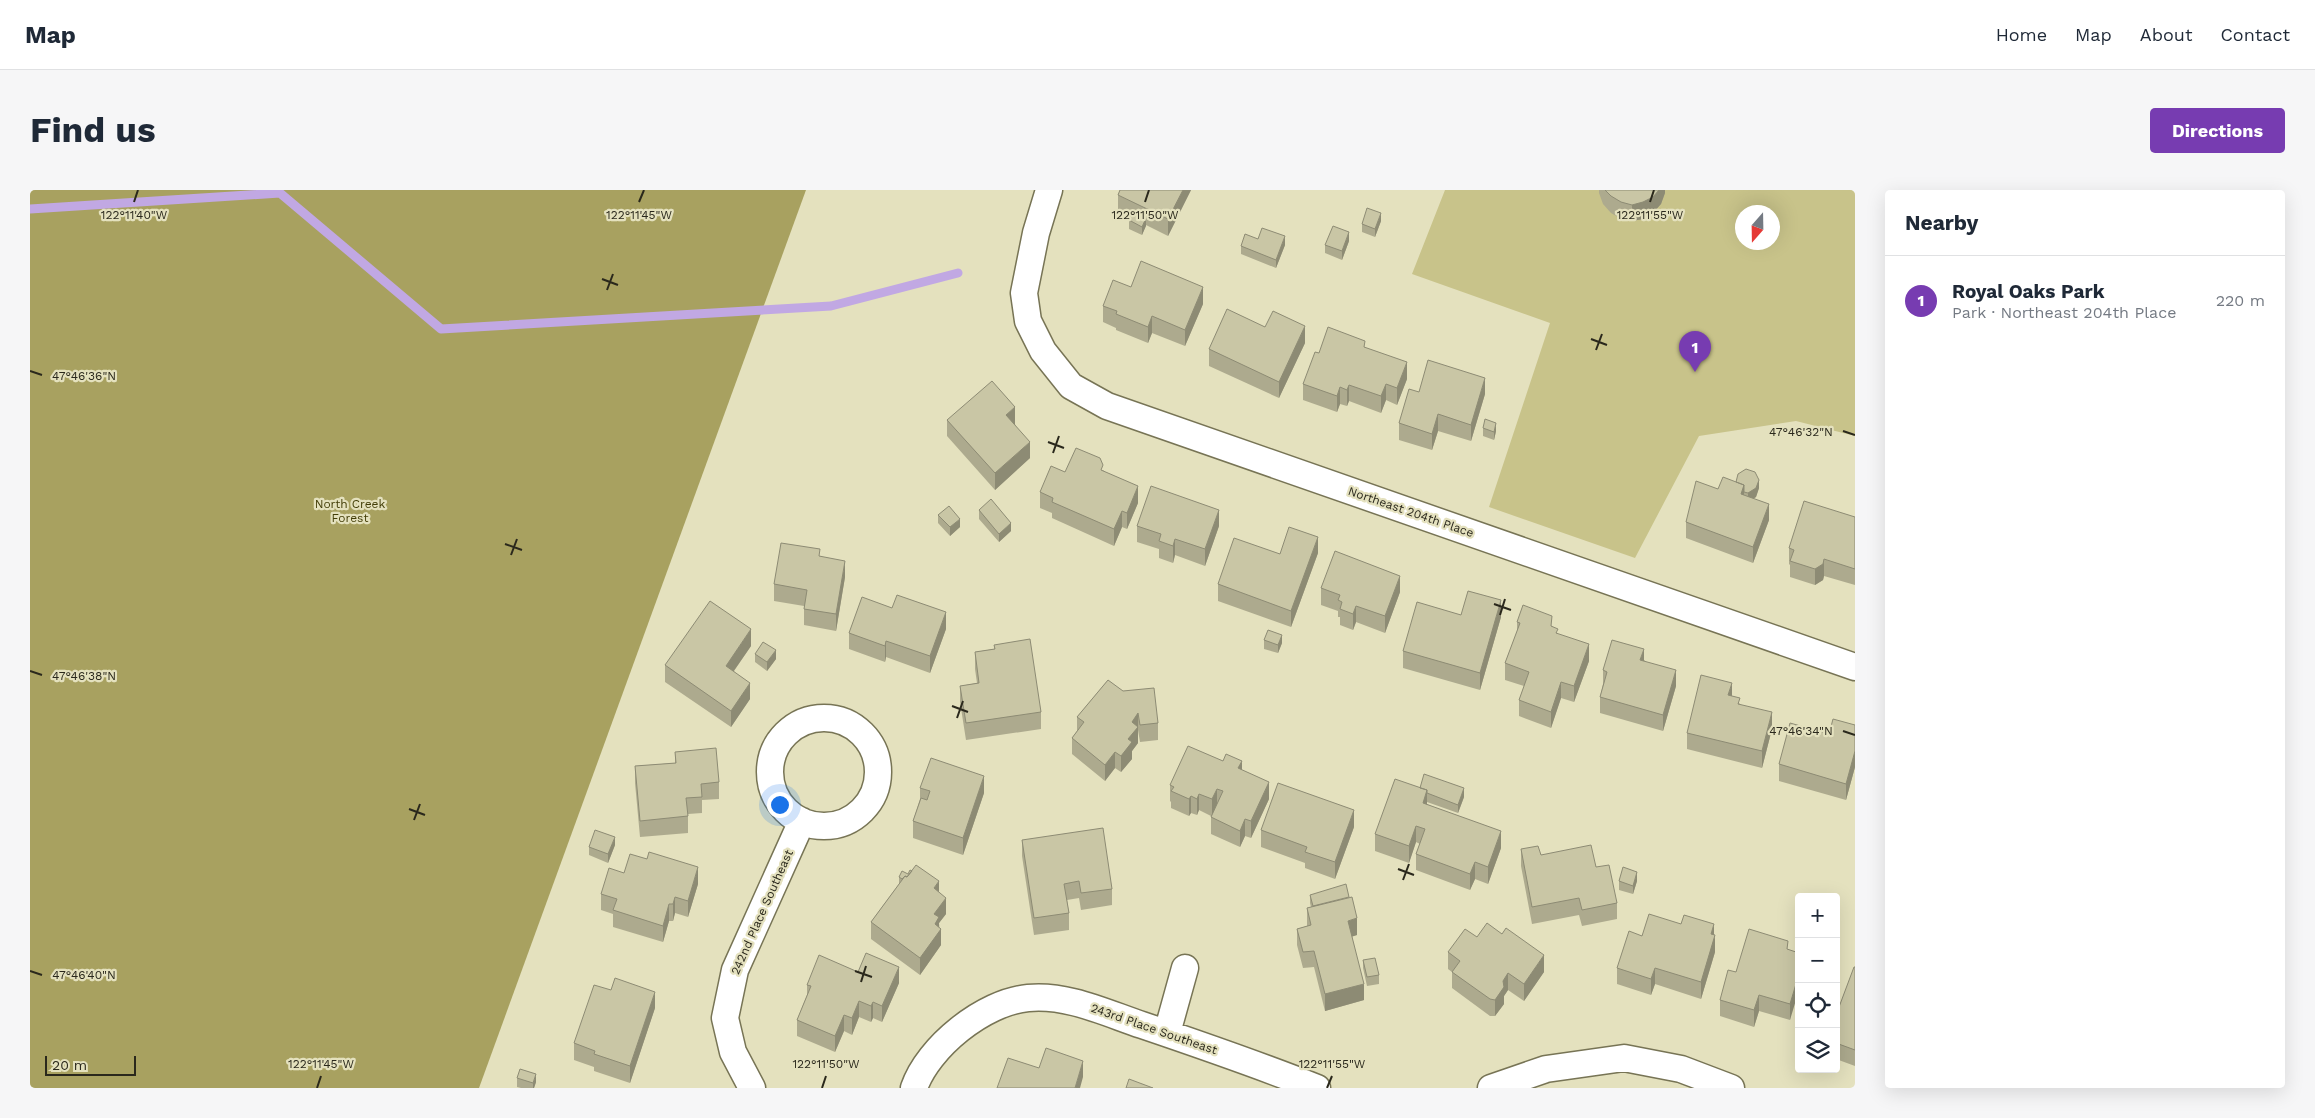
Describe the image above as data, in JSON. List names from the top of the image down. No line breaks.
{"streets":{"street":["Northeast 204th Place","242nd Place Southeast","243rd Place Southeast"]},"parks":["North Creek Forest"],"scale_bar":"20 m","north":"bottom","page":{"header":"Map","nav":["Home","Map","About","Contact"],"buttons":"Directions","title":"Find us","heading":"Nearby","list":[{"mark":"1","name":"Royal Oaks Park","note":"Park · Northeast 204th Place","value":"220 m"}],"pins":"1","map_buttons":["+","−"],"scale":"20 m"},"coordinates":["122°11'45\"W","122°11'50\"W","122°11'55\"W","122°11'40\"W","47°46'36\"N","47°46'32\"N","47°46'38\"N","47°46'34\"N","47°46'40\"N"]}
